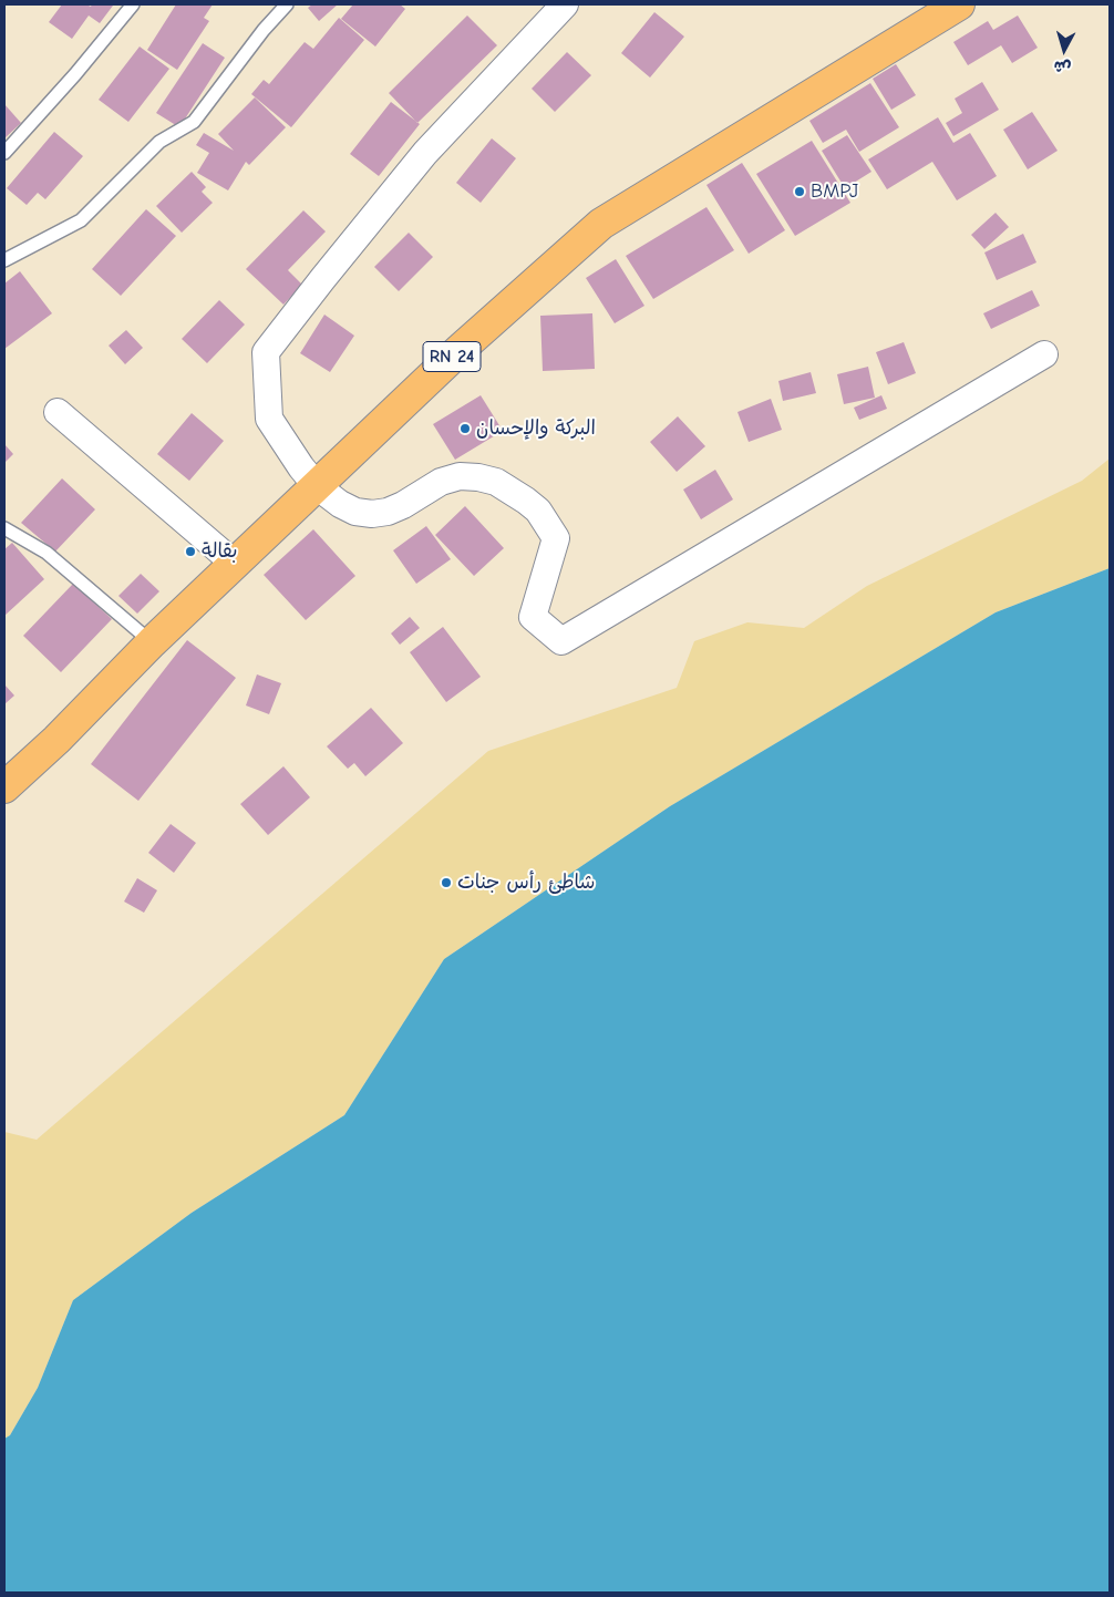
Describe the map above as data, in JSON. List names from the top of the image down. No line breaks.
{"streets":{"main road":["RN 24"]},"places":["BMPJ","البركة والإحسان","بقالة","شاطئ رأس جنات"],"north":"bottom"}
